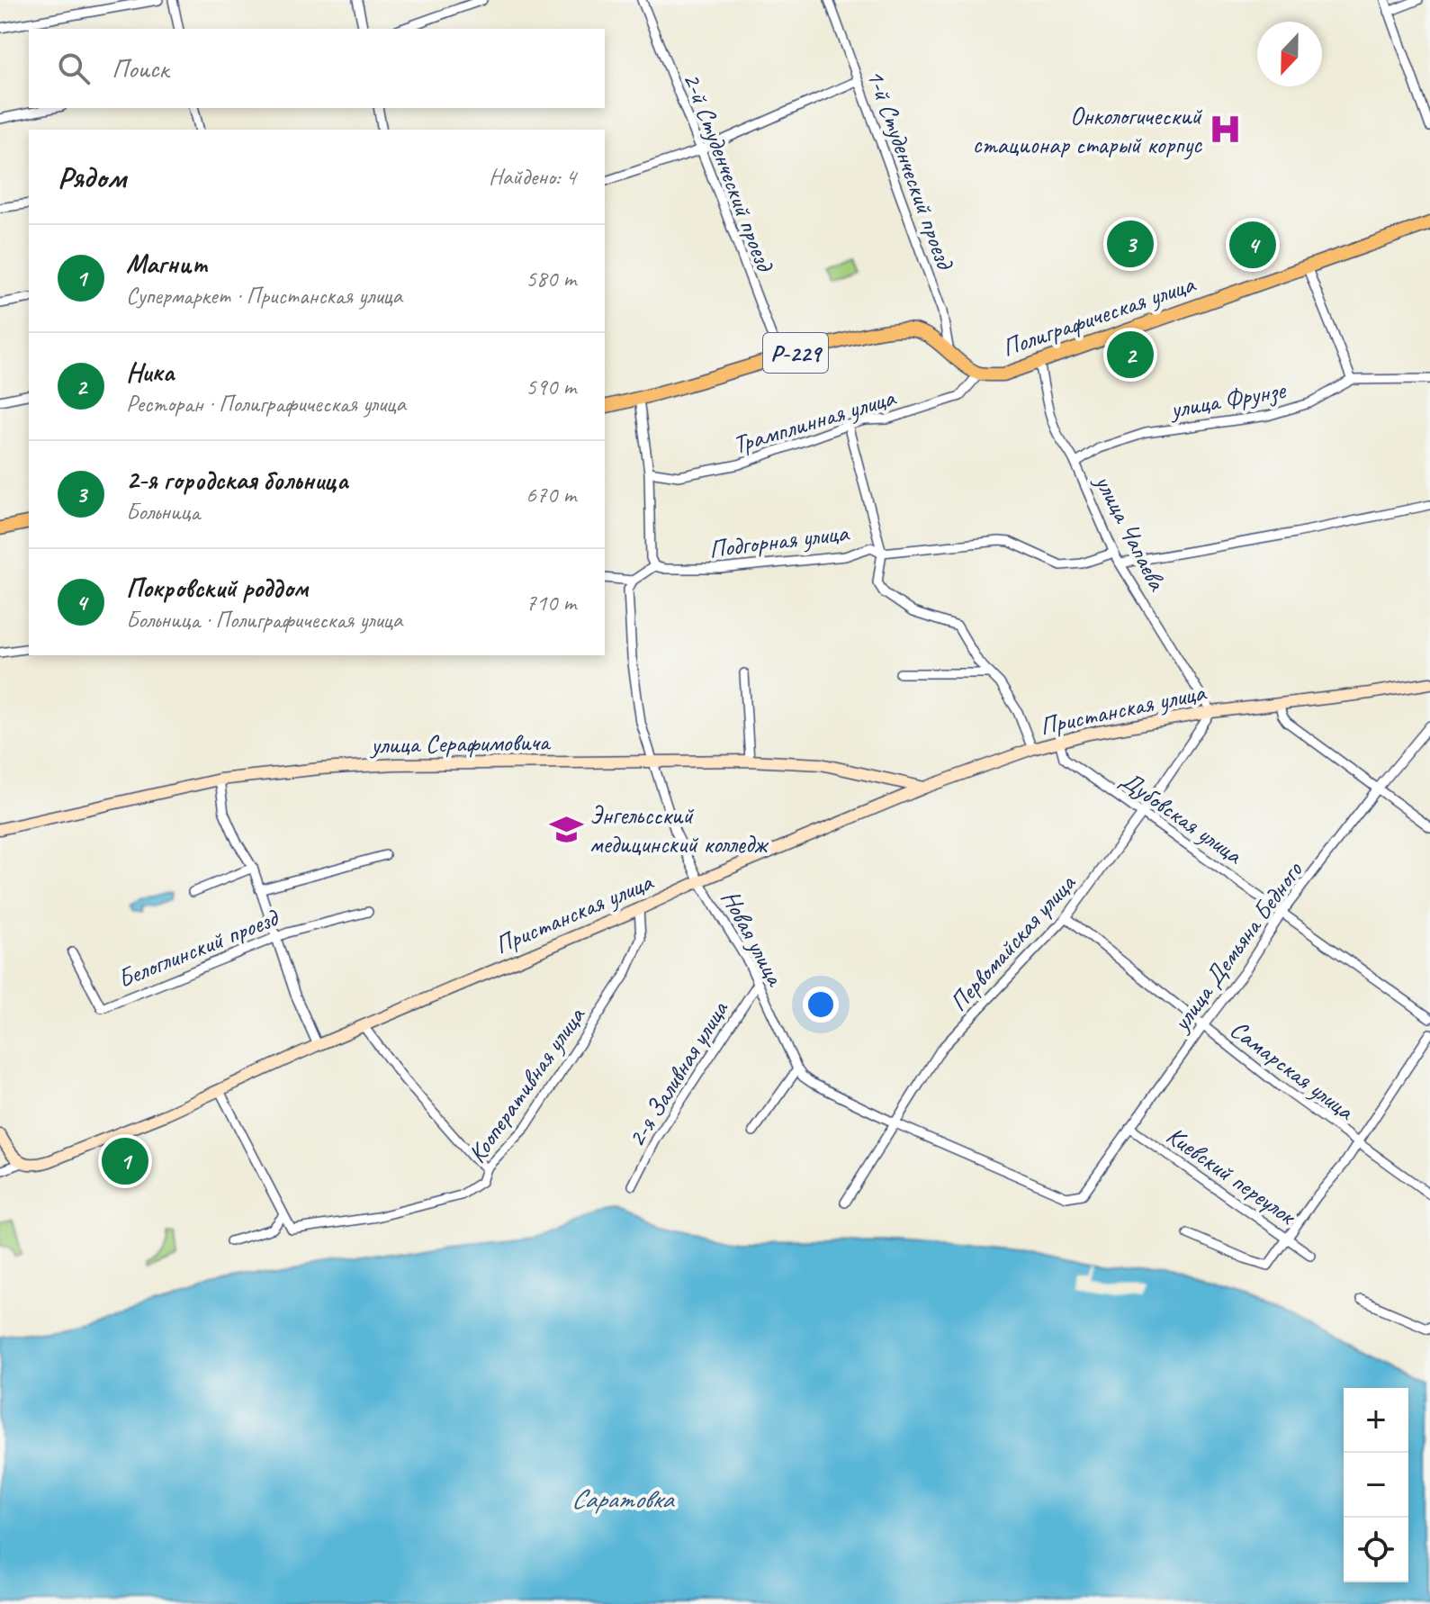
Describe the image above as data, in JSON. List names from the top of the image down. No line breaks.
{"streets":{"main road":["Полиграфическая улица","Р-229"],"street":["1-й Студенческий проезд","2-й Студенческий проезд","улица Фрунзе","Трамплинная улица","улица Чапаева","Подгорная улица","Пристанская улица","улица Серафимовича","Дубовская улица","Новая улица","Первомайская улица","улица Демьяна Бедного","Белоглинский проезд","Самарская улица","2-я Заливная улица","Кооперативная улица","Киевский переулок"]},"crossings":[["1-й Студенческий проезд","Полиграфическая улица"],["1-й Студенческий проезд","Р-229"],["2-й Студенческий проезд","Р-229"],["Полиграфическая улица","Р-229"],["Полиграфическая улица","Трамплинная улица"],["Полиграфическая улица","улица Чапаева"],["улица Фрунзе","улица Чапаева"],["улица Чапаева","Подгорная улица"],["улица Чапаева","Пристанская улица"],["улица Чапаева","Первомайская улица"],["Пристанская улица","улица Серафимовича"],["Пристанская улица","Дубовская улица"],["Пристанская улица","Новая улица"],["Пристанская улица","Первомайская улица"],["Пристанская улица","Кооперативная улица"],["улица Серафимовича","Новая улица"],["Дубовская улица","Первомайская улица"],["Дубовская улица","улица Демьяна Бедного"],["Новая улица","Первомайская улица"],["Новая улица","улица Демьяна Бедного"],["Новая улица","2-я Заливная улица"],["Первомайская улица","Самарская улица"],["улица Демьяна Бедного","Самарская улица"],["улица Демьяна Бедного","Киевский переулок"]],"water":["Саратовка"],"places":{"hospital":["Онкологический стационар старый корпус"],"school or university":["Энгельсский медицинский колледж"]},"north":"bottom","page":{"search":"Поиск","heading":["Рядом","Найдено: 4"],"pins":["3","4","2","1"],"list":[{"mark":"1","name":"Магнит","note":"Супермаркет · Пристанская улица","value":"580 m"},{"mark":"2","name":"Ника","note":"Ресторан · Полиграфическая улица","value":"590 m"},{"mark":"3","name":"2-я городская больница","note":"Больница","value":"670 m"},{"mark":"4","name":"Покровский роддом","note":"Больница · Полиграфическая улица","value":"710 m"}],"map_buttons":["+","−"]}}
